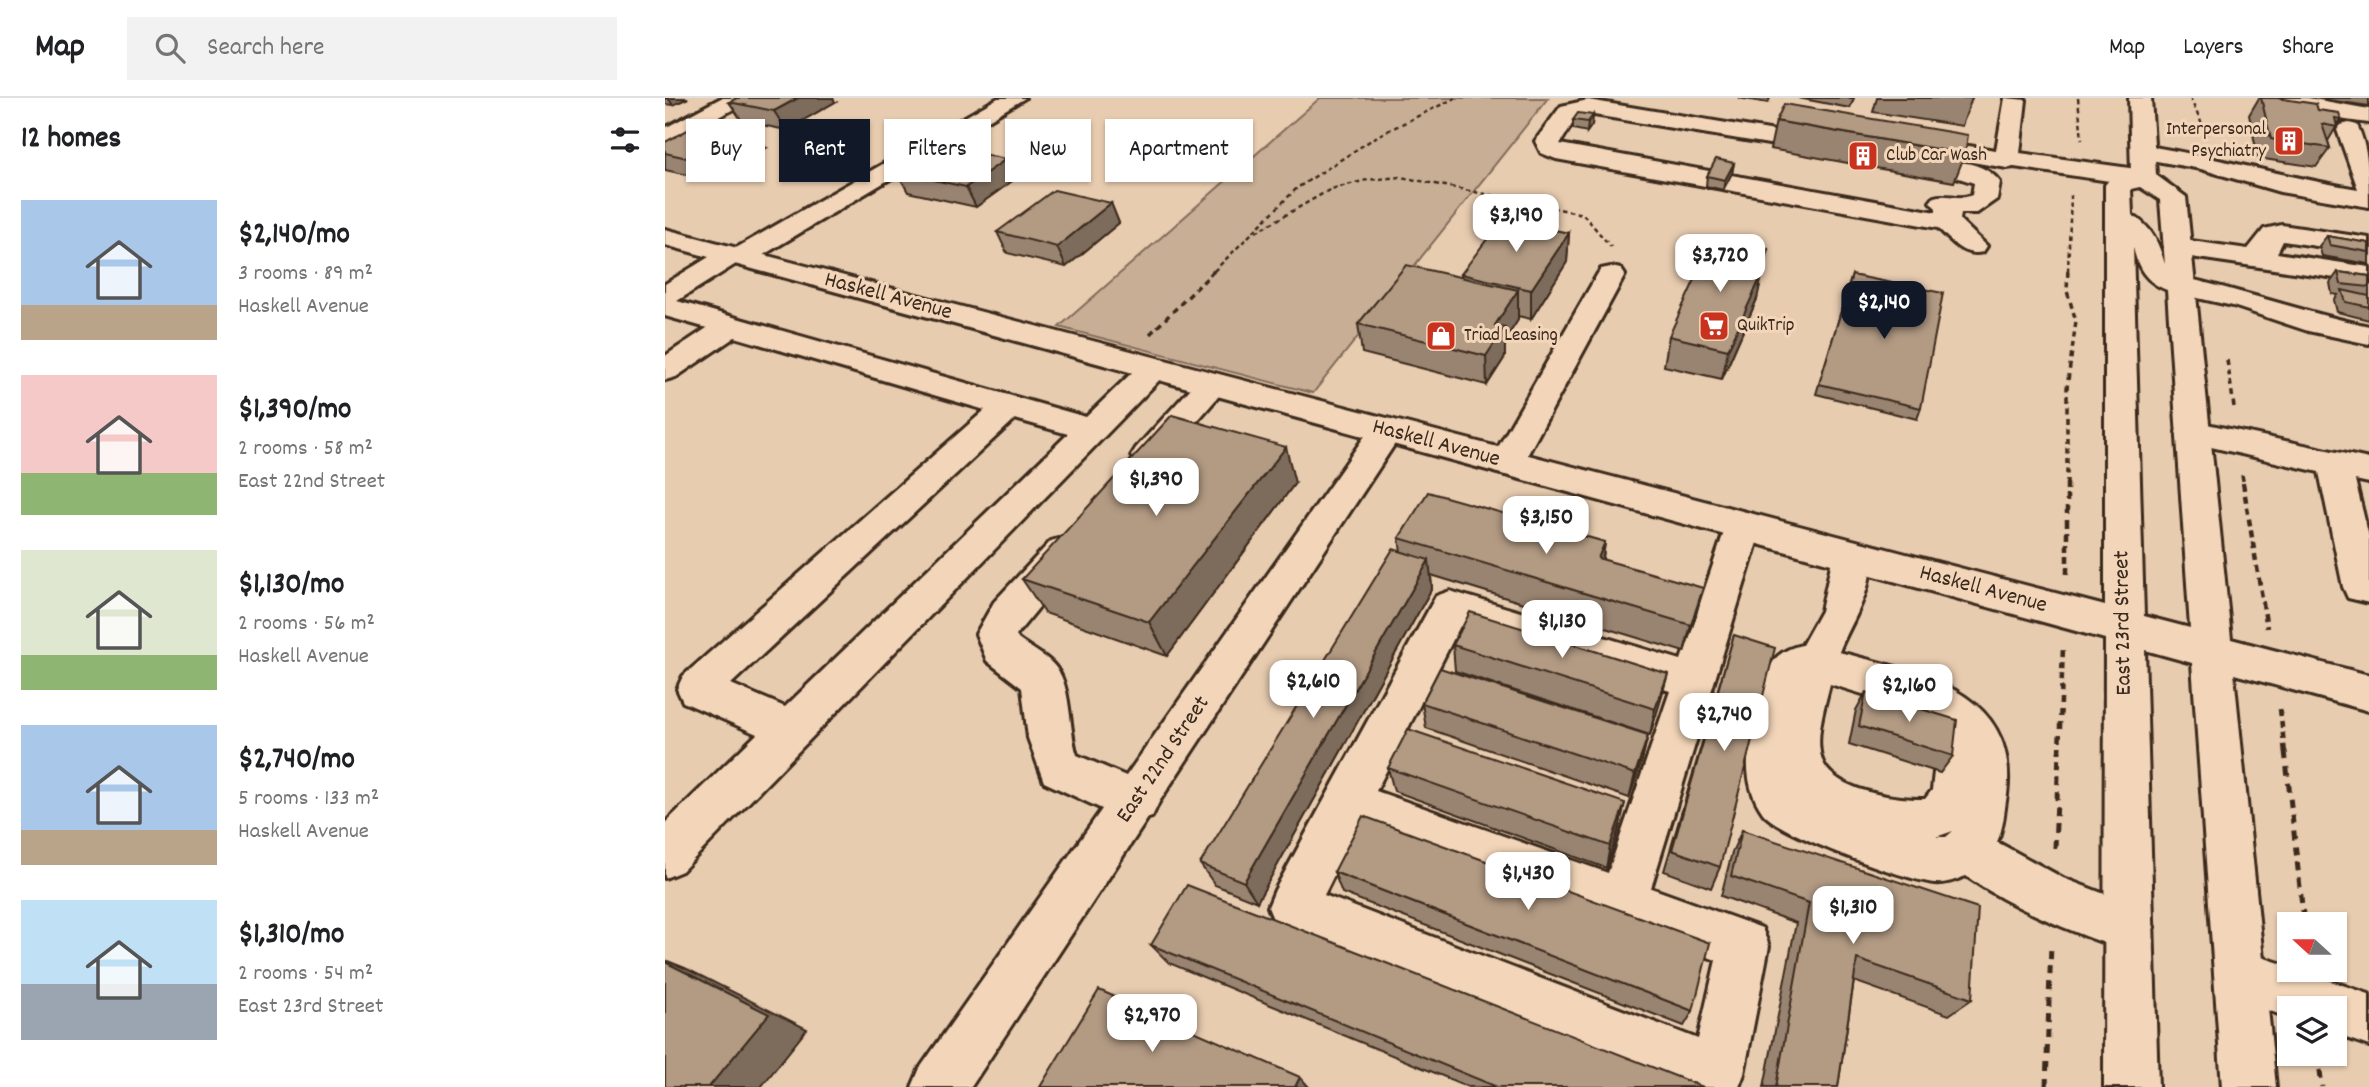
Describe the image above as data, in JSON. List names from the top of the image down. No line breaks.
{"streets":{"main road":["Haskell Avenue","East 23rd Street","East 22nd Street"]},"crossings":[["Haskell Avenue","East 23rd Street"],["Haskell Avenue","East 22nd Street"]],"places":{"building":["Interpersonal Psychiatry","Club Car Wash"],"supermarket":["QuikTrip"],"shop":["Triad Leasing"]},"north":"left","page":{"header":"Map","search":"Search here","nav":["Map","Layers","Share"],"heading":"12 homes","chip":["Buy","Rent","Filters","New","Apartment"],"list":[{"name":"$2,140/mo","note":"3 rooms · 89 m² · Haskell Avenue"},{"name":"$1,390/mo","note":"2 rooms · 58 m² · East 22nd Street"},{"name":"$1,130/mo","note":"2 rooms · 56 m² · Haskell Avenue"},{"name":"$2,740/mo","note":"5 rooms · 133 m² · Haskell Avenue"},{"name":"$1,310/mo","note":"2 rooms · 54 m² · East 23rd Street"}],"price":["$3,190","$3,720","$2,140","$1,390","$3,150","$1,130","$2,610","$2,160","$2,740","$1,430","$1,310","$2,970"]}}
